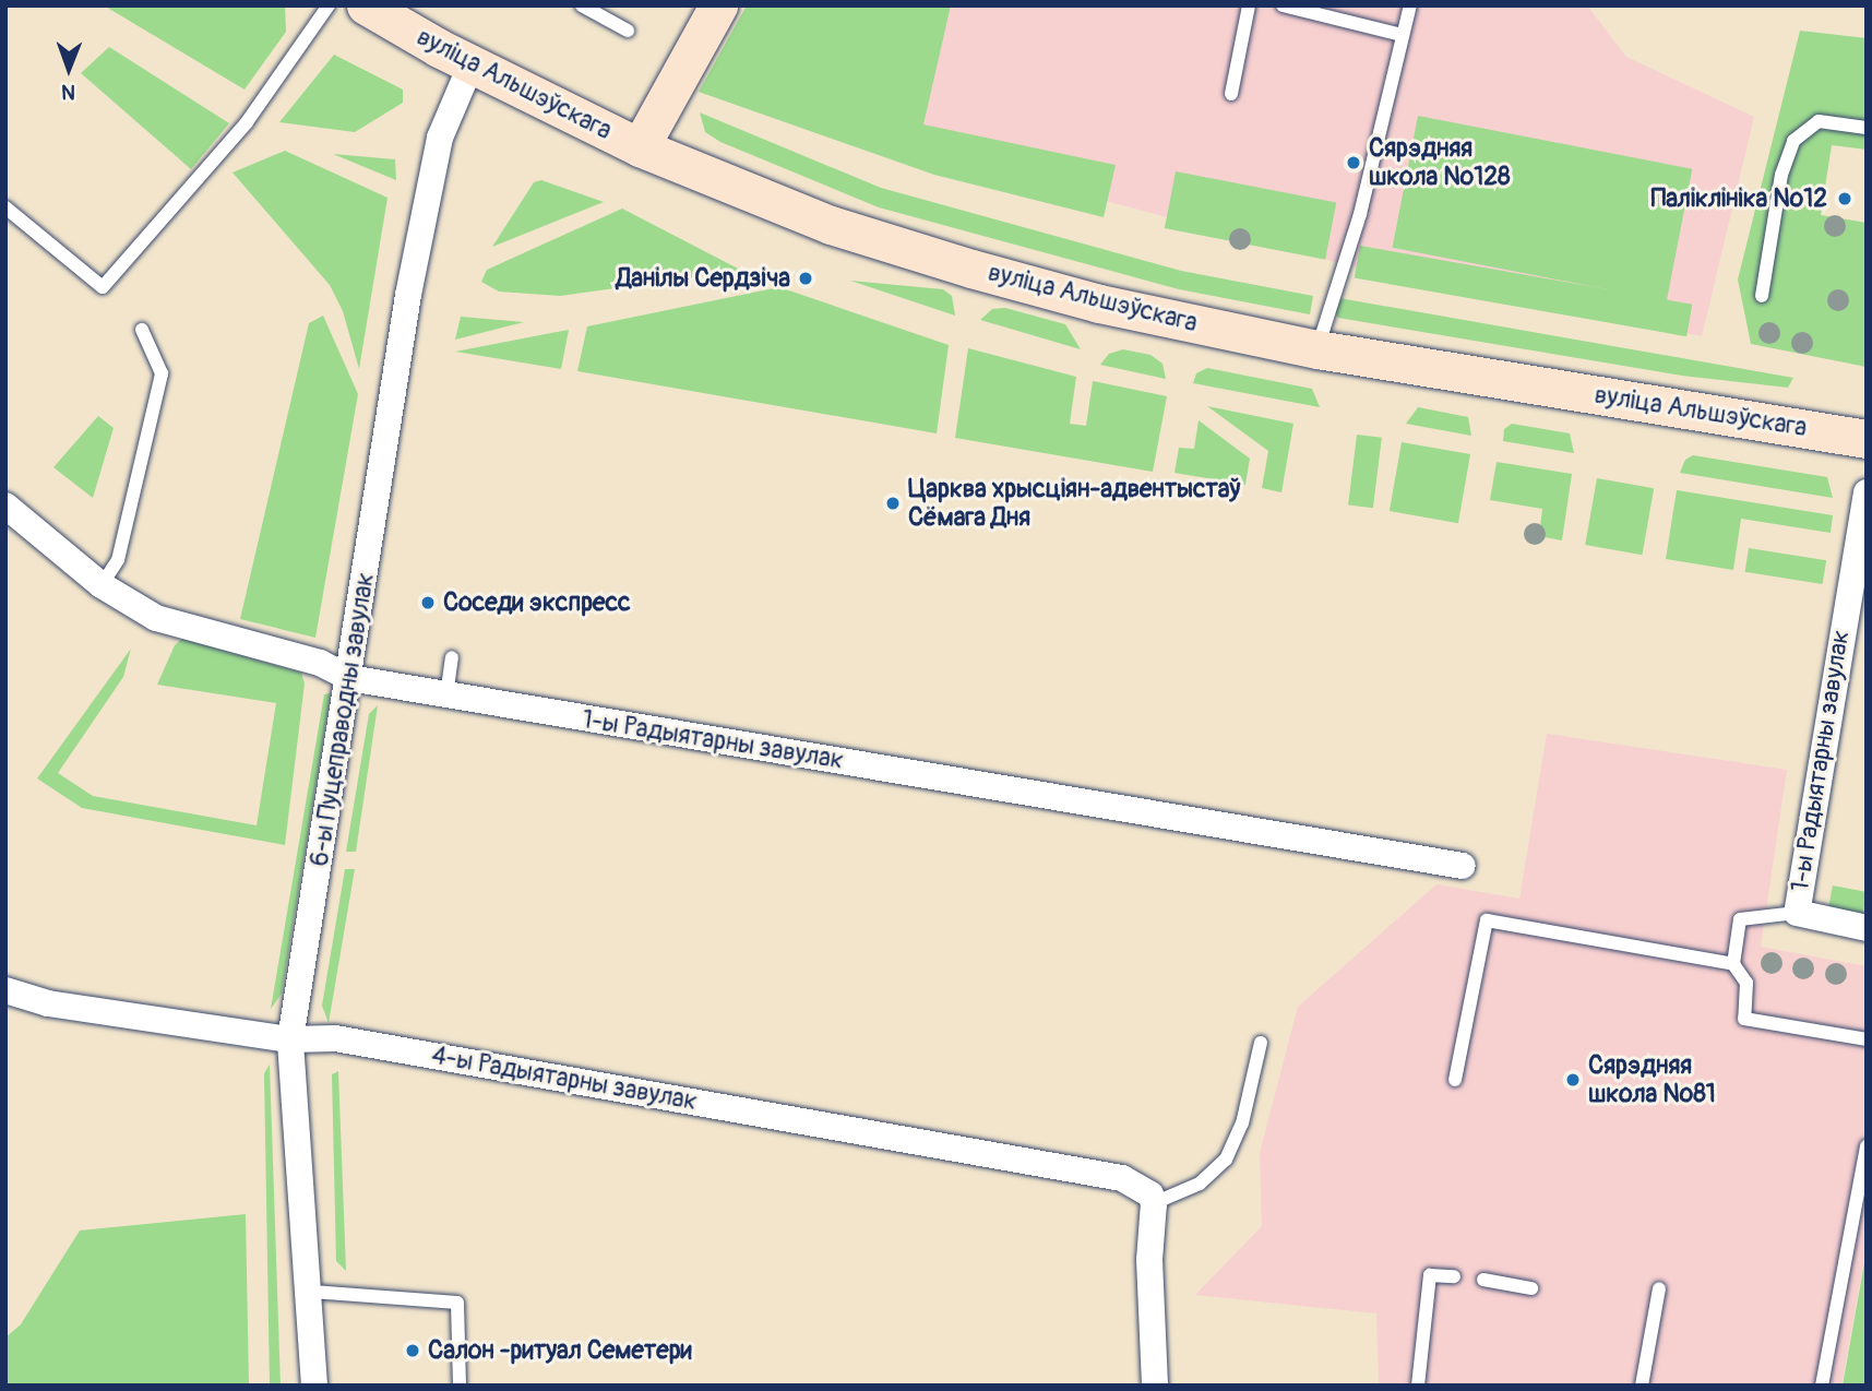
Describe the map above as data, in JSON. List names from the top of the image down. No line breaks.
{"streets":{"main road":["вуліца Альшэўскага"],"street":["6-ы Пуцеправодны завулак","1-ы Радыятарны завулак","4-ы Радыятарны завулак"]},"crossings":[["вуліца Альшэўскага","6-ы Пуцеправодны завулак"],["6-ы Пуцеправодны завулак","1-ы Радыятарны завулак"],["6-ы Пуцеправодны завулак","4-ы Радыятарны завулак"]],"places":["Сярэдняя школа №128","Паліклініка №12","Данілы Сердзіча","Царква хрысціян-адвентыстаў Сёмага Дня","Соседи экспресс","Сярэдняя школа №81","Салон -ритуал Семетери"],"north":"bottom"}
